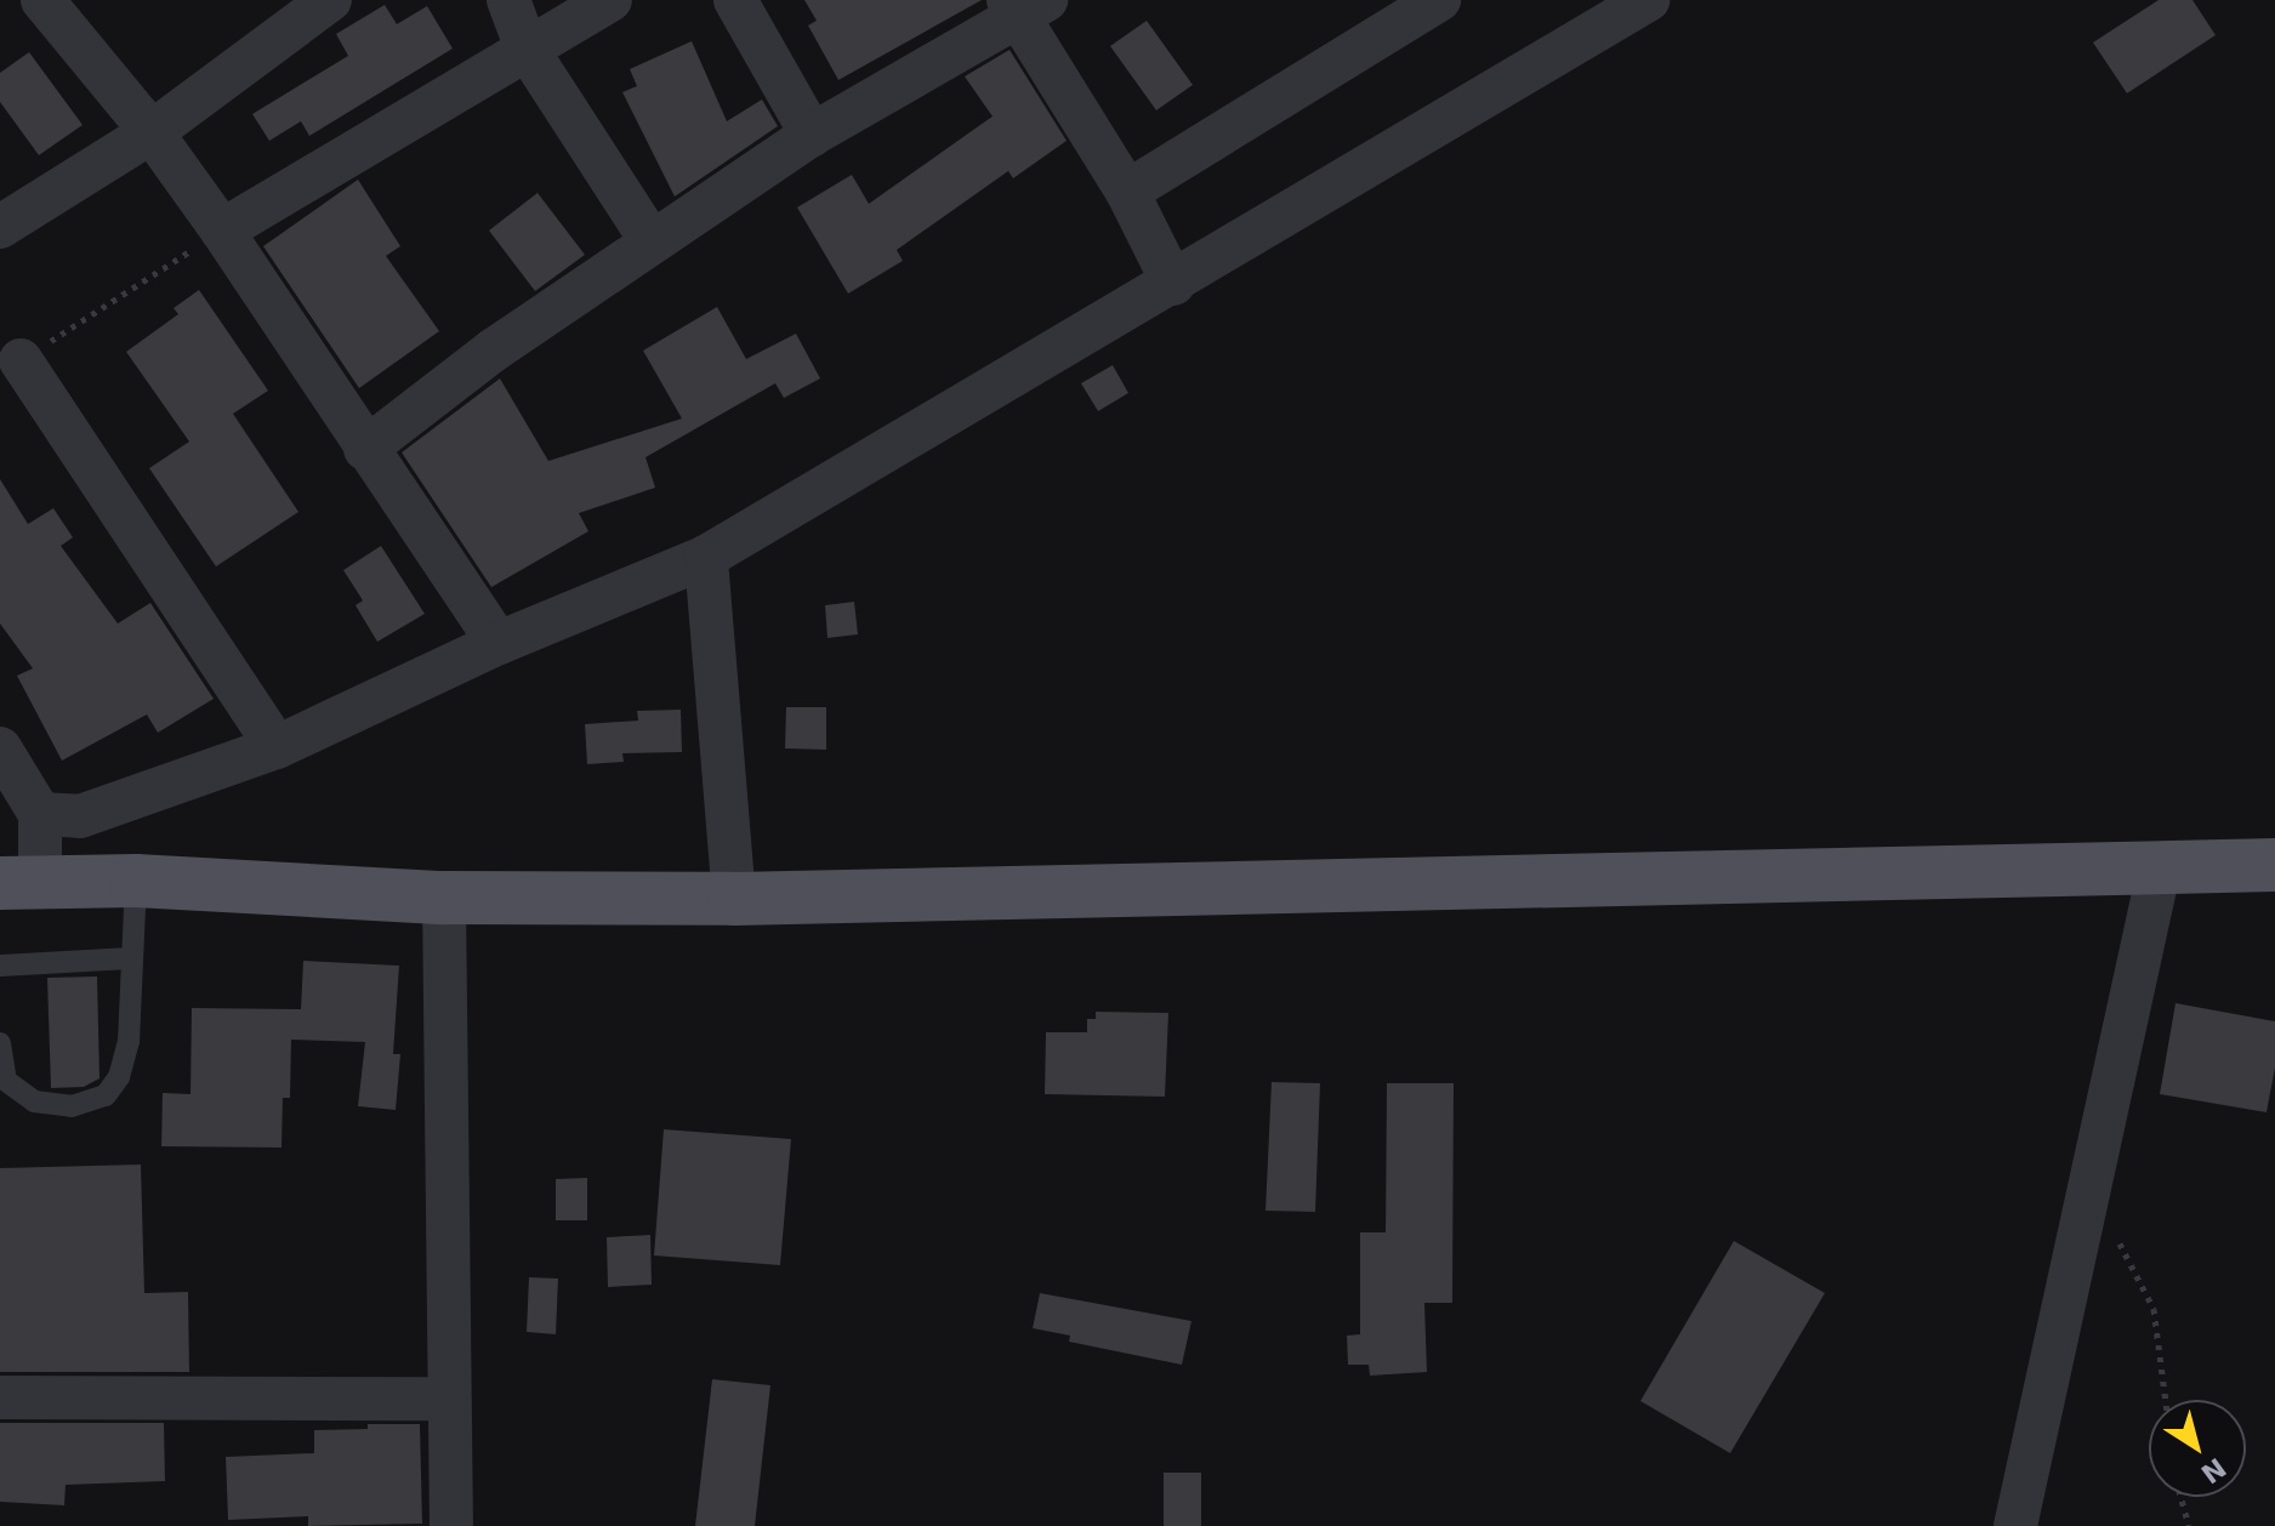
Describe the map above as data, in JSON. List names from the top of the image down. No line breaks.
{"north":"bottom right"}
